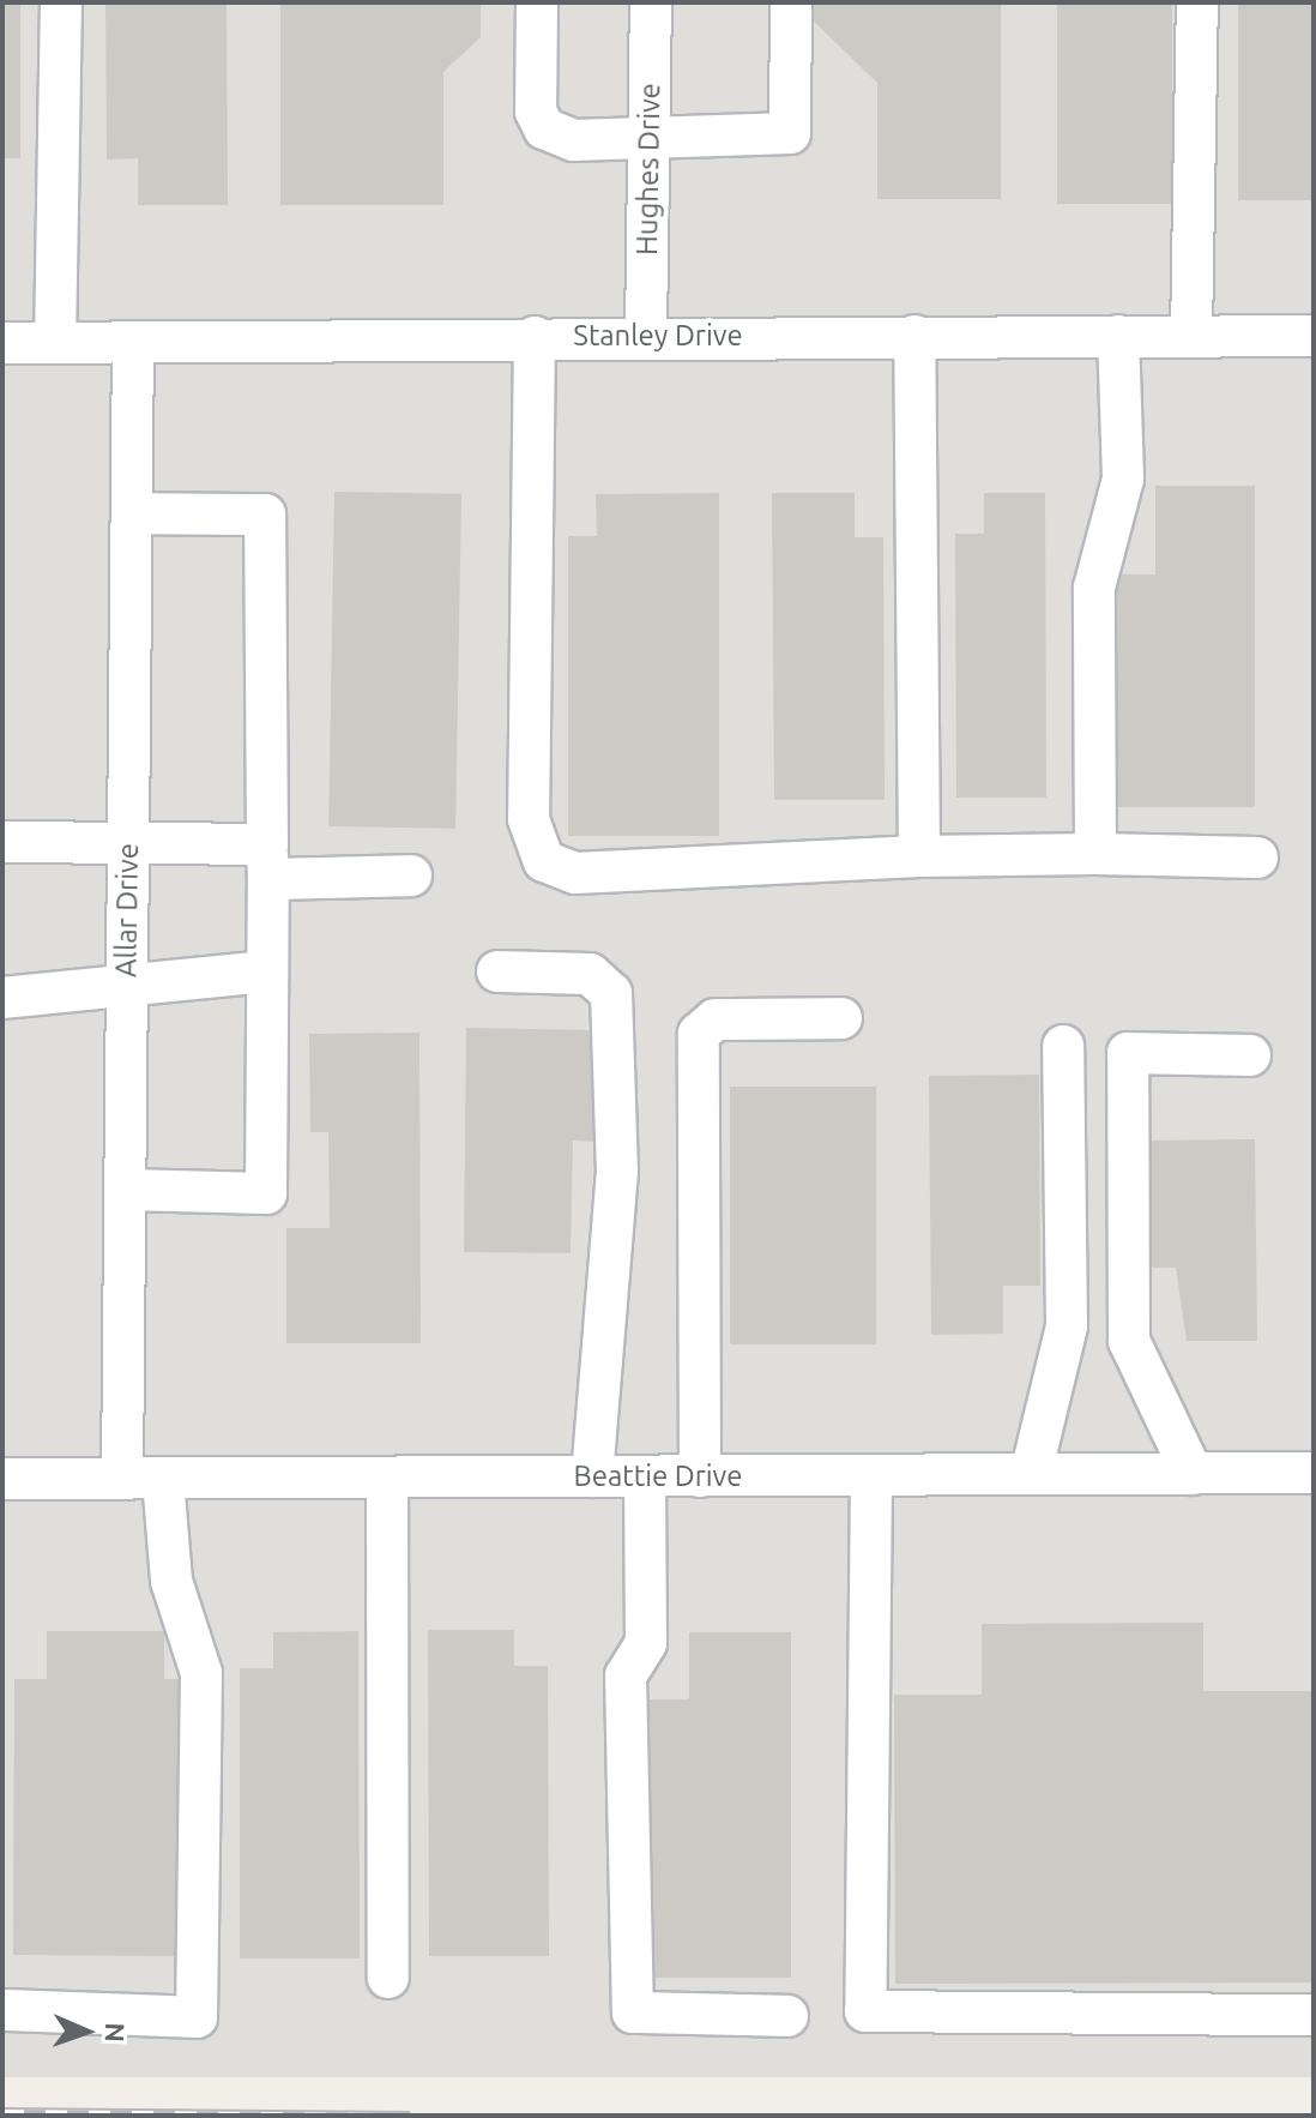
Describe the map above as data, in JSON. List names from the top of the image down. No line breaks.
{"streets":{"street":["Hughes Drive","Stanley Drive","Allar Drive","Beattie Drive"]},"crossings":[["Hughes Drive","Stanley Drive"],["Stanley Drive","Allar Drive"],["Allar Drive","Beattie Drive"]],"north":"right"}
